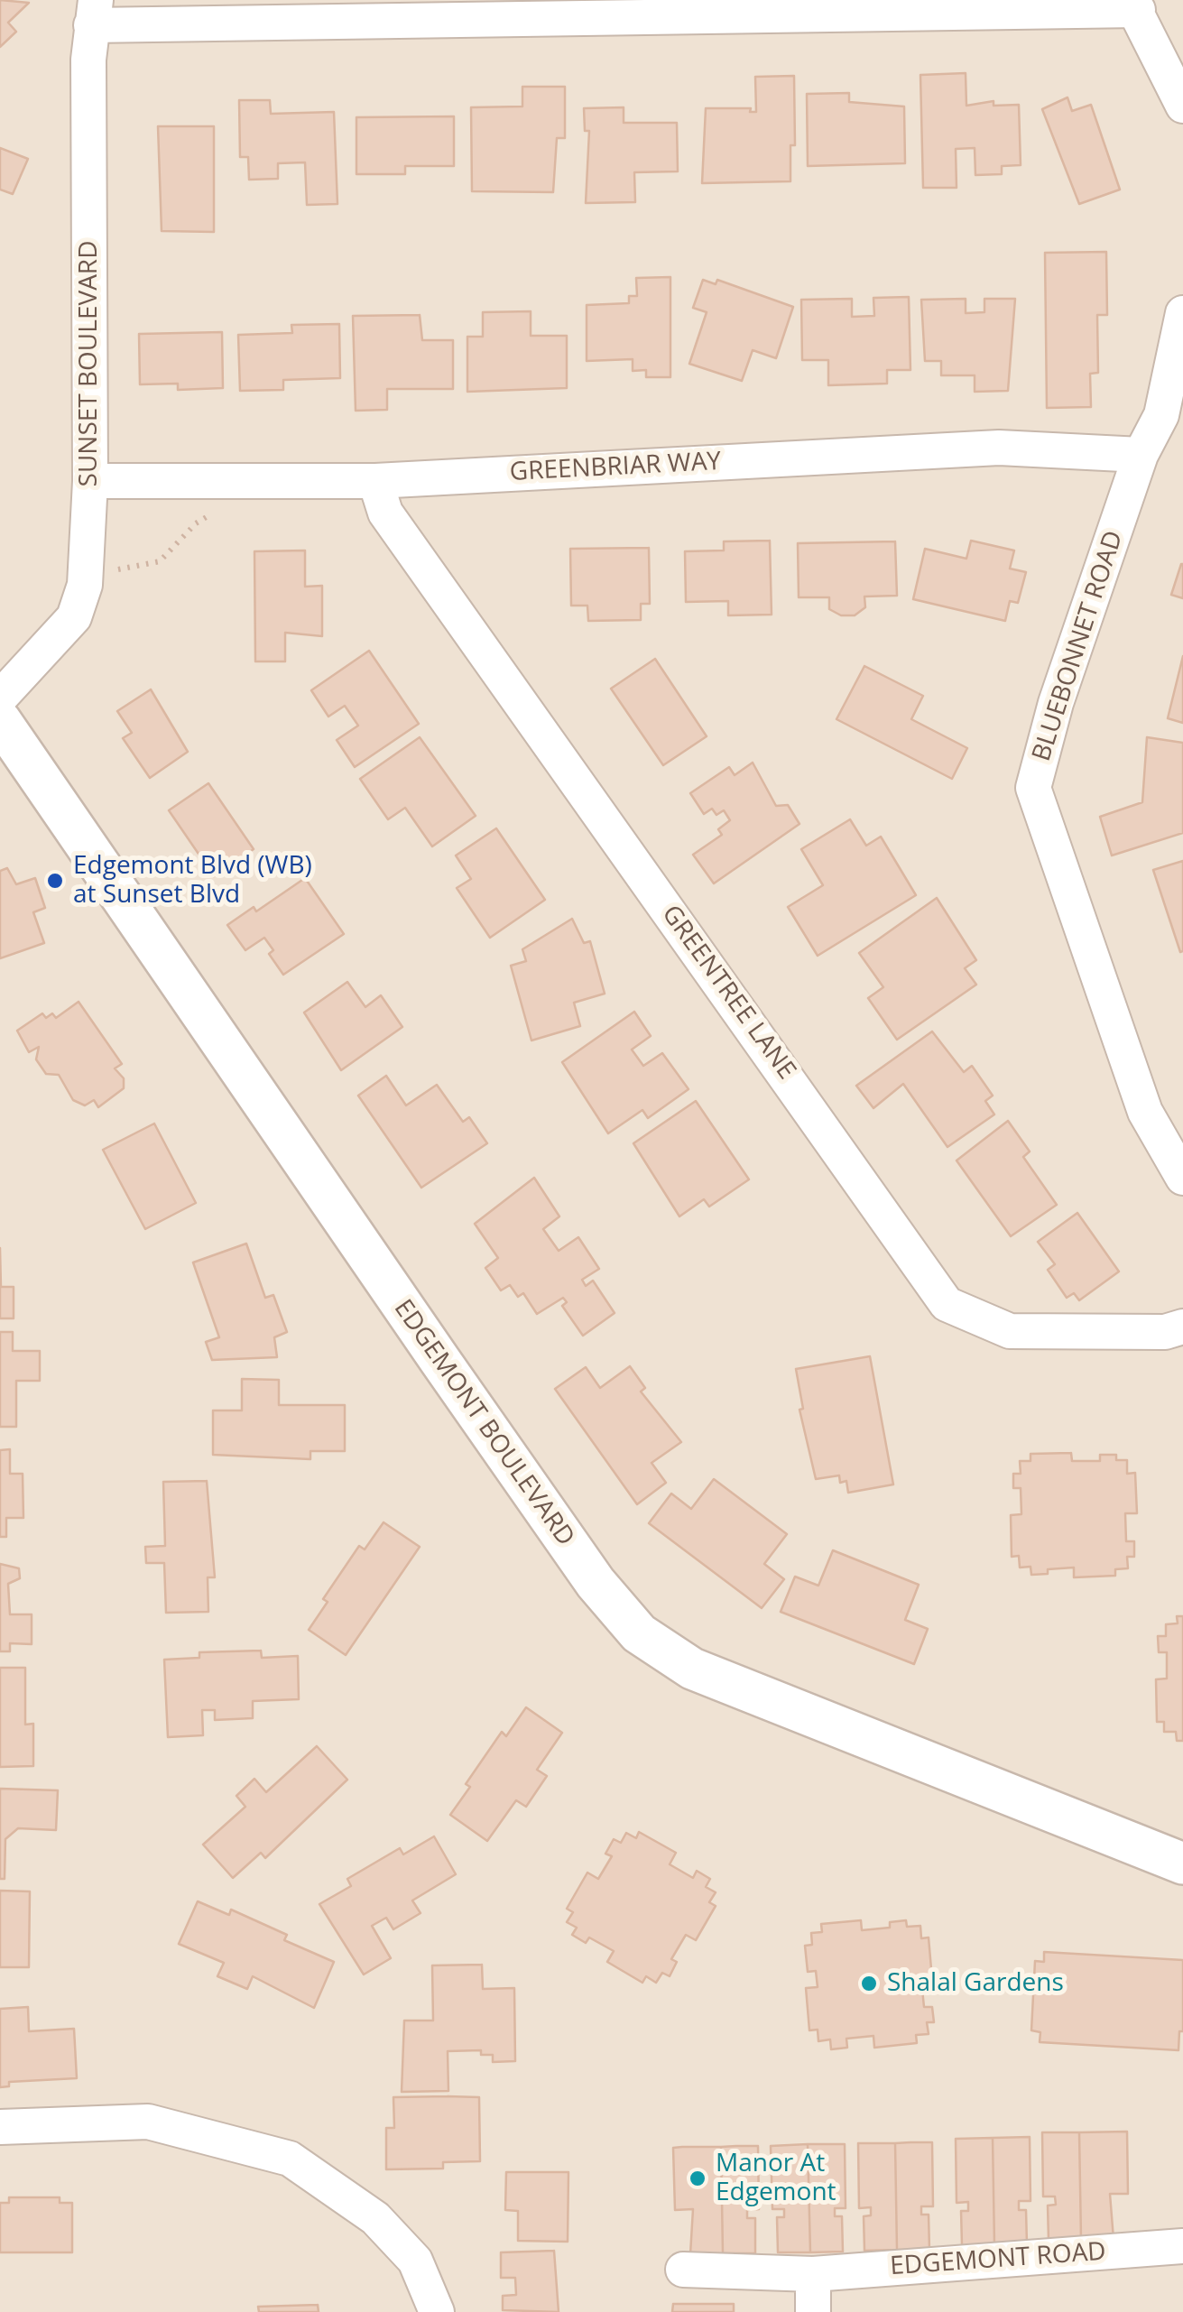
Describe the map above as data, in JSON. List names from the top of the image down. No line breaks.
{"streets":{"street":["SUNSET BOULEVARD","GREENBRIAR WAY","BLUEBONNET ROAD","GREENTREE LANE","EDGEMONT BOULEVARD","EDGEMONT ROAD"]},"crossings":[["SUNSET BOULEVARD","GREENBRIAR WAY"],["GREENBRIAR WAY","BLUEBONNET ROAD"],["GREENBRIAR WAY","GREENTREE LANE"]],"places":["Edgemont Blvd (WB) at Sunset Blvd","Shalal Gardens","Manor At Edgemont"]}
